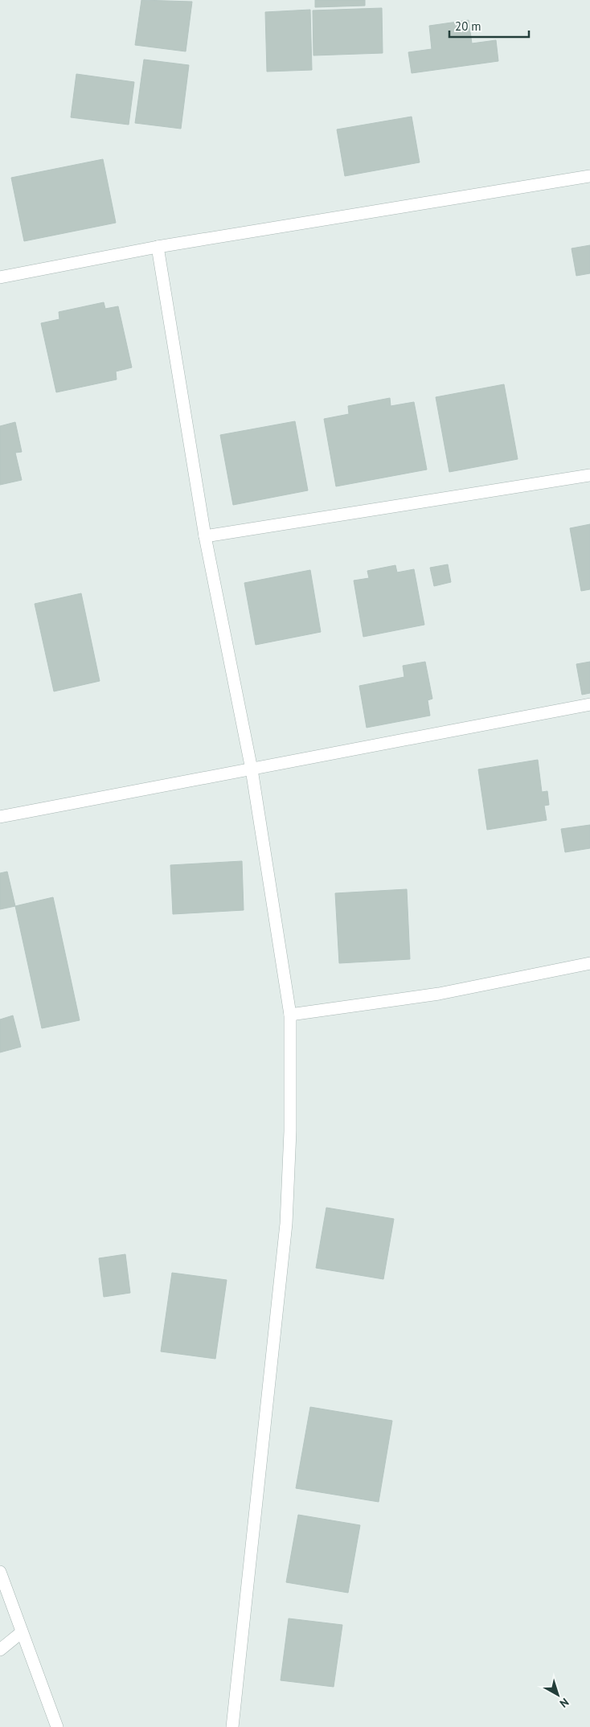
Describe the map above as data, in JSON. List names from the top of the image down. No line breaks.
{"scale_bar":"20 m","north":"bottom right"}
